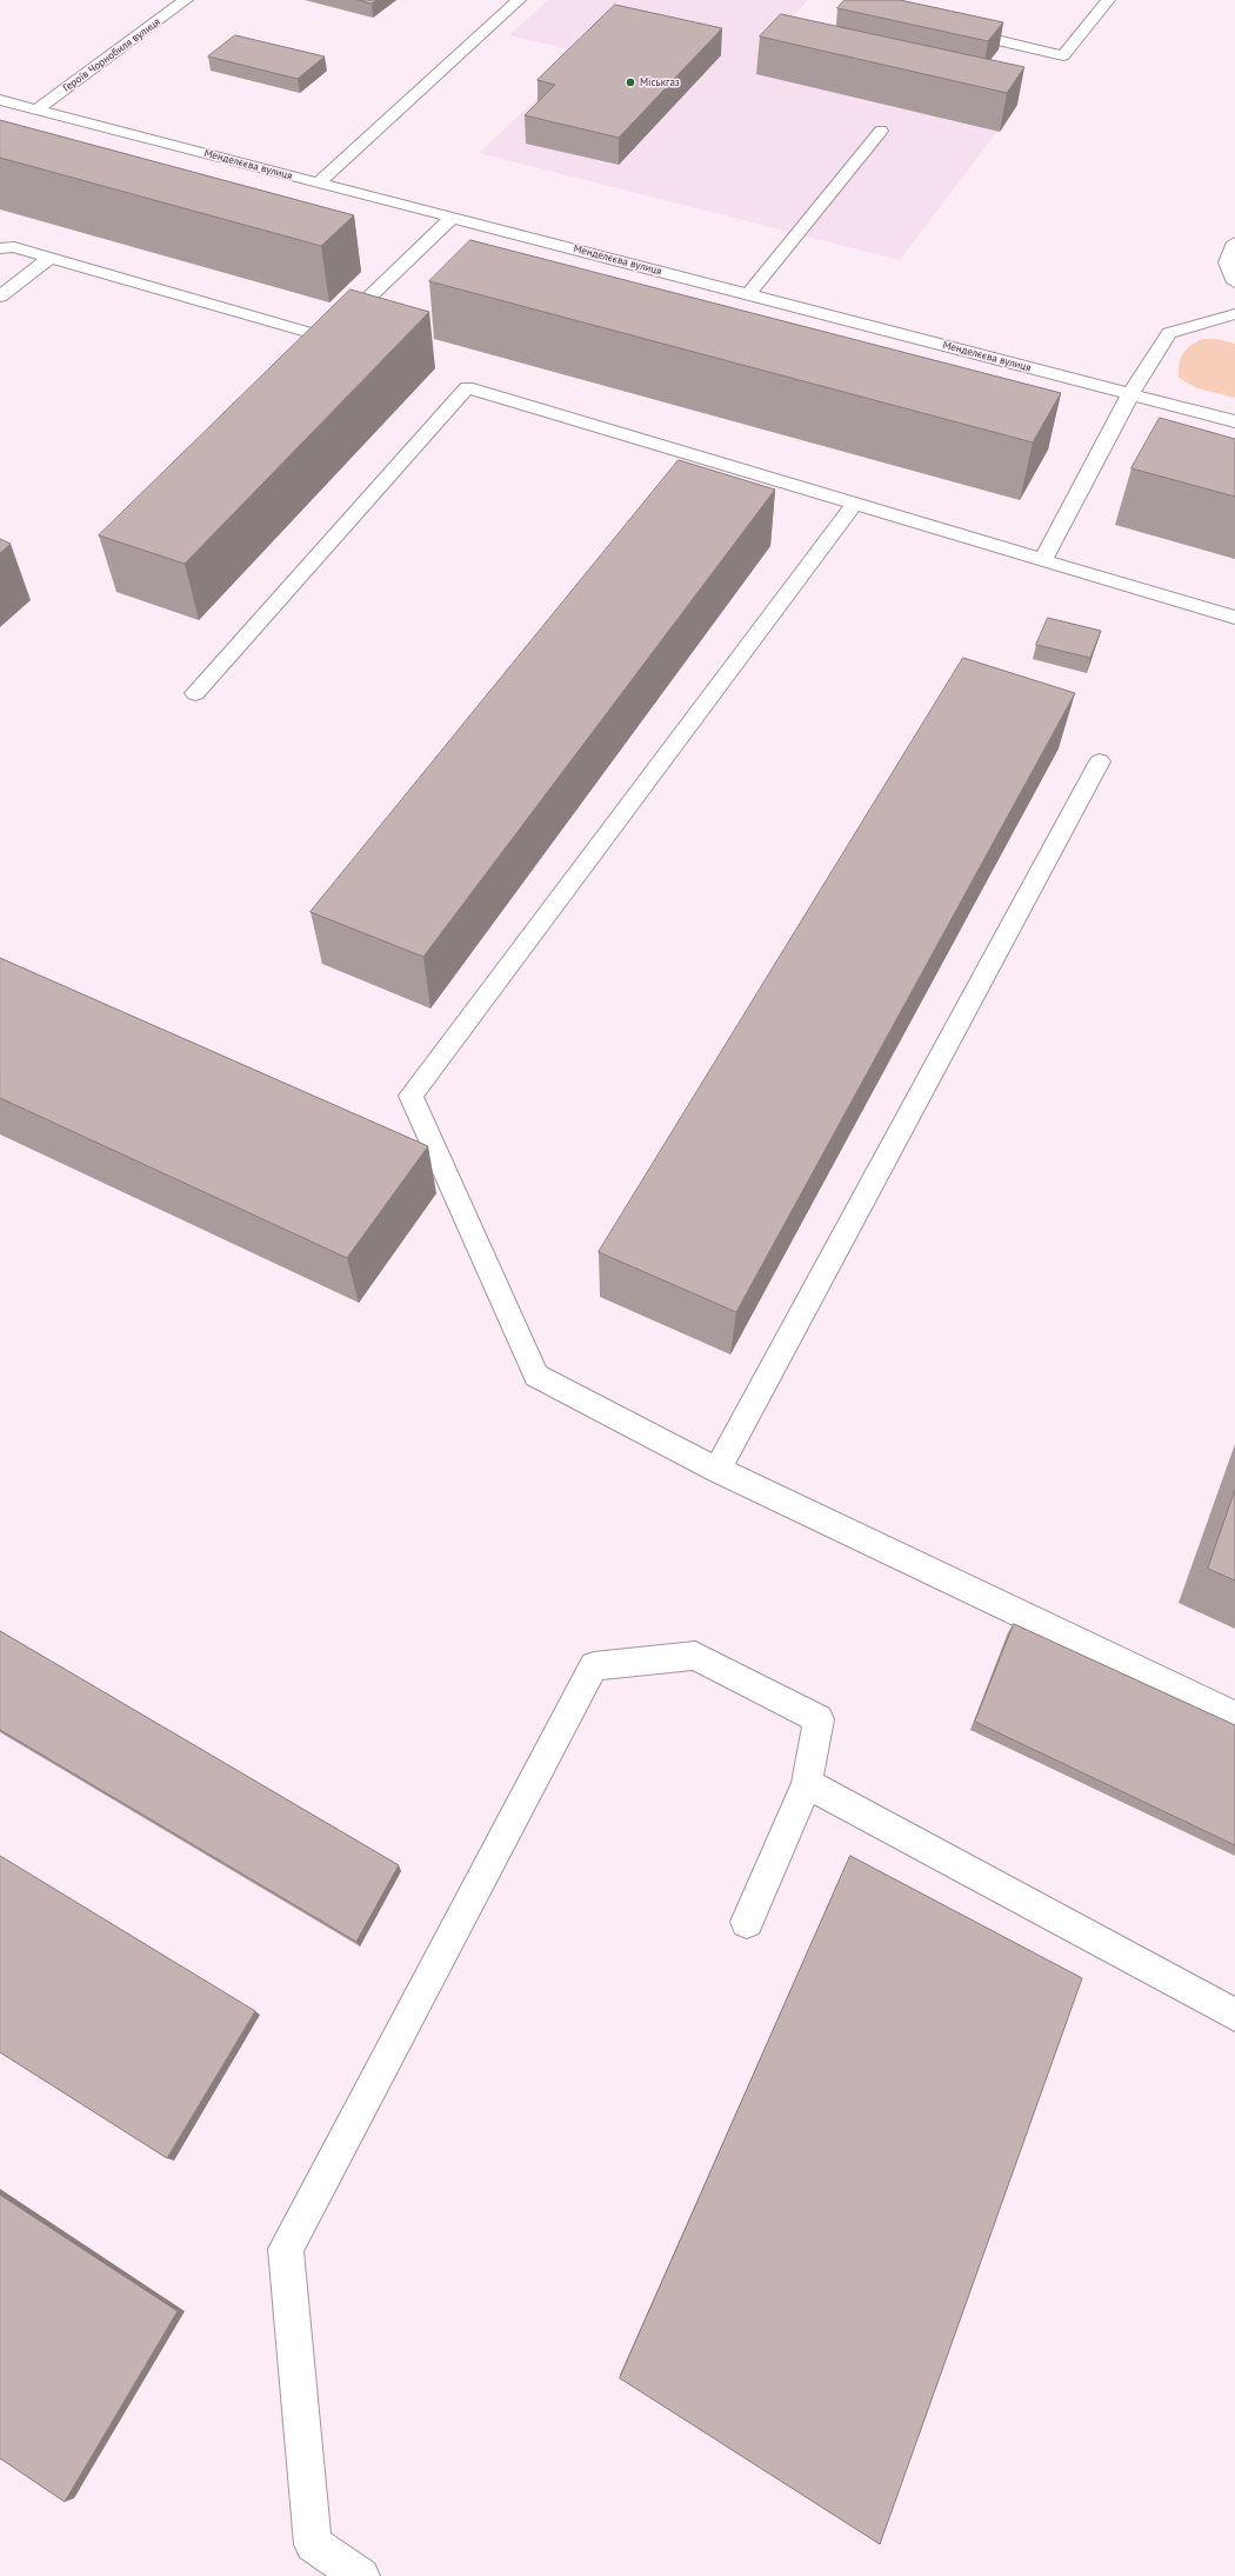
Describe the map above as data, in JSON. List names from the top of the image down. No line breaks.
{"streets":{"street":["Героїв Чорнобиля вулиця","Менделєєва вулиця"]},"crossings":[["Героїв Чорнобиля вулиця","Менделєєва вулиця"]],"places":["Міськгаз"]}
